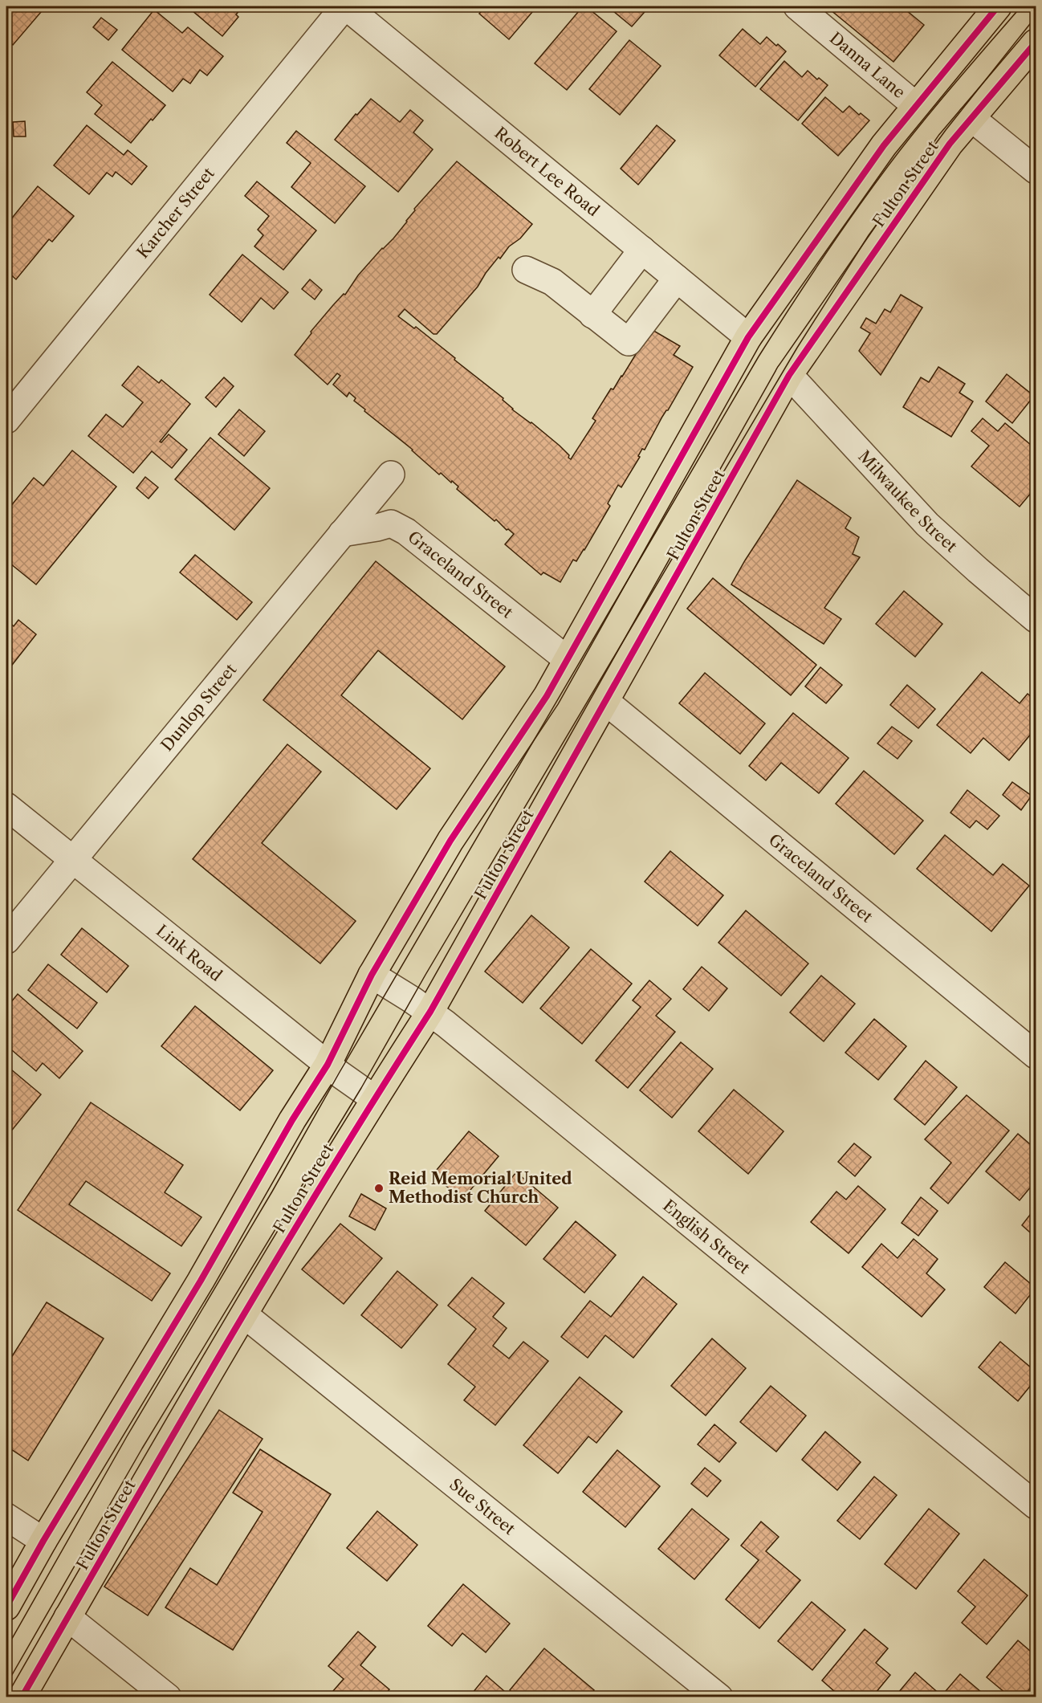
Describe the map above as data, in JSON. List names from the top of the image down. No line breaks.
{"streets":{"main road":["Fulton Street"],"street":["Danna Lane","Robert Lee Road","Karcher Street","Milwaukee Street","Graceland Street","Dunlop Street","Link Road","English Street","Sue Street"]},"crossings":[["Robert Lee Road","Karcher Street"],["Fulton Street","Milwaukee Street"],["Fulton Street","Graceland Street"],["Fulton Street","Link Road"],["Fulton Street","English Street"],["Fulton Street","Sue Street"],["Graceland Street","Dunlop Street"],["Dunlop Street","Link Road"]],"places":["Reid Memorial United Methodist Church"]}
